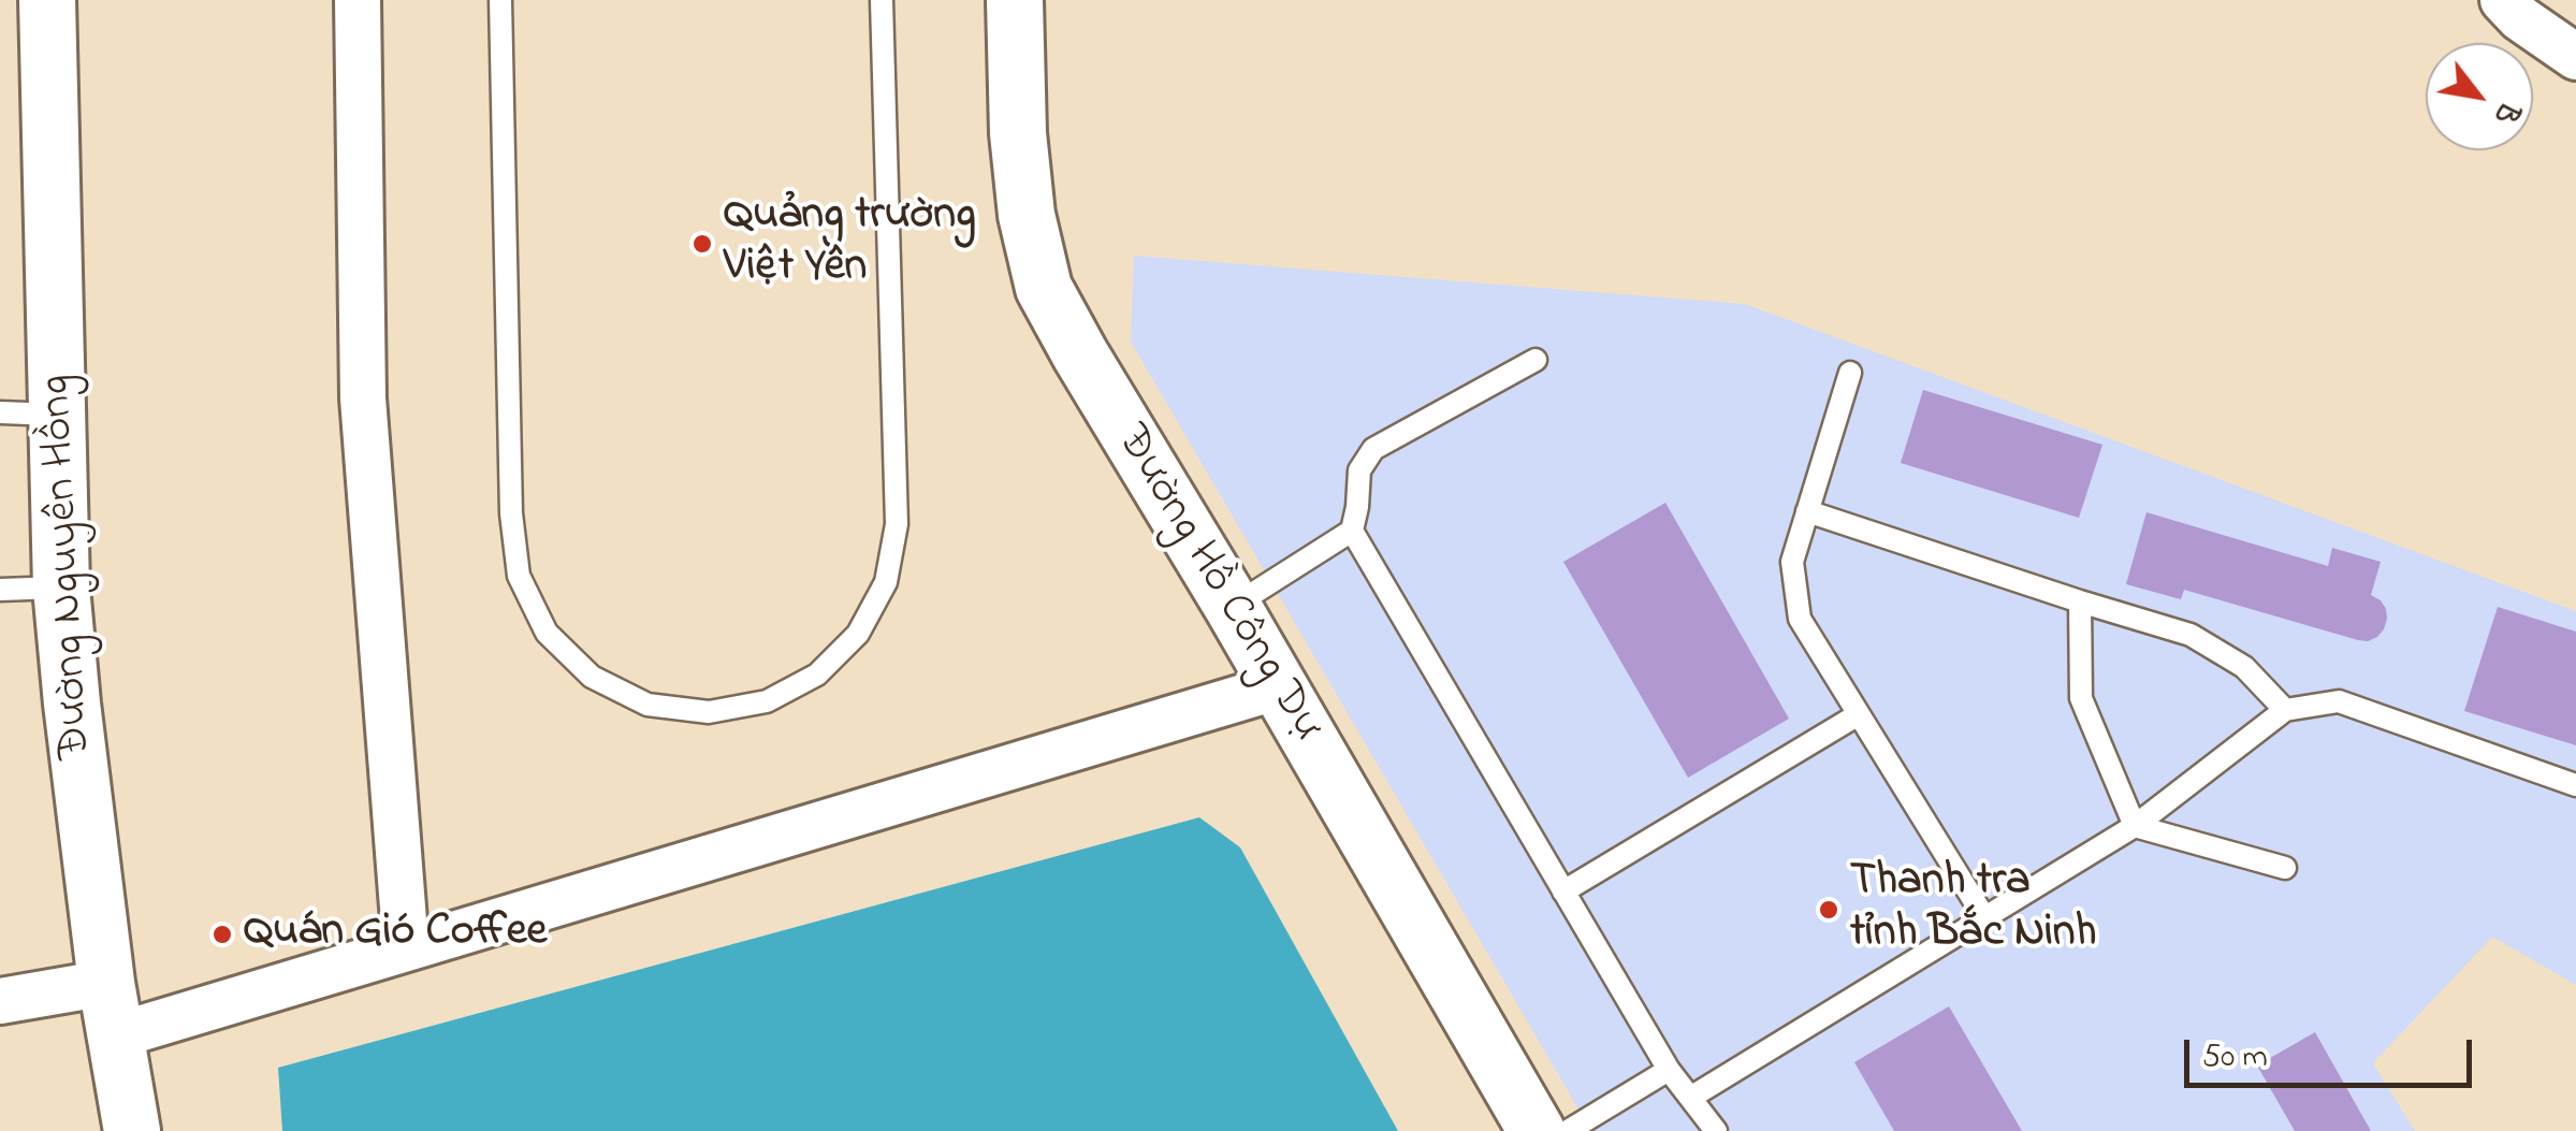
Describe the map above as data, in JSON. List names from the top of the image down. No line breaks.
{"streets":{"street":["Đường Nguyên Hồng","Đường Hồ Công Dự"]},"places":["Quảng trường Việt Yên","Thanh tra tỉnh Bắc Ninh","Quán Gió Coffee"],"scale_bar":"50 m","north":"bottom right"}
